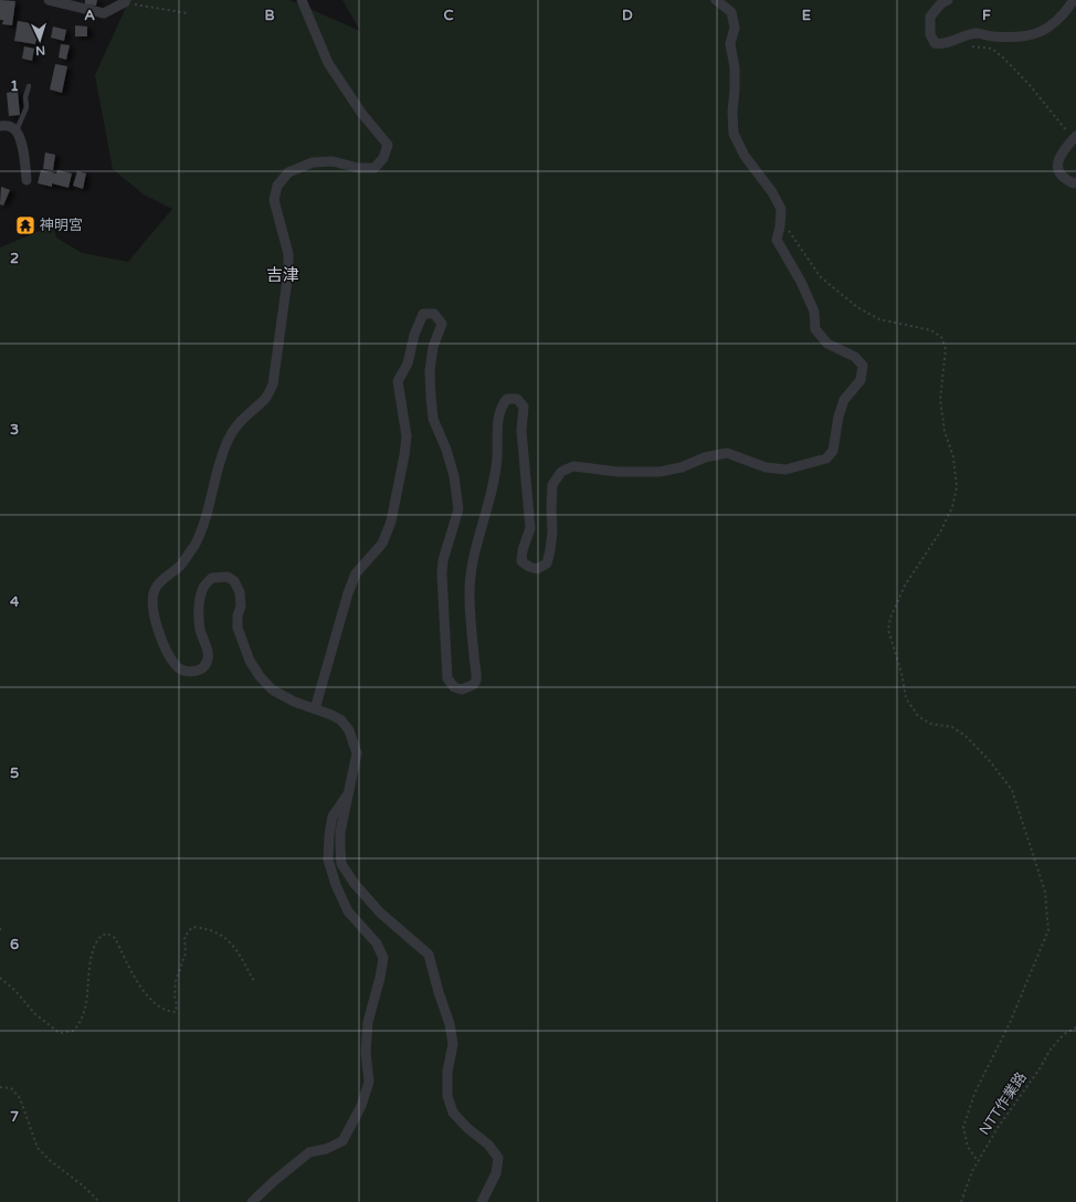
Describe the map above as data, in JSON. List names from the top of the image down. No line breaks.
{"streets":{"path":["NTT作業路"]},"districts":["吉津"],"places":{"temple":["神明宮"]},"north":"bottom","grid":{"columns":["A","B","C","D","E","F"],"rows":["1","2","3","4","5","6","7"]}}
